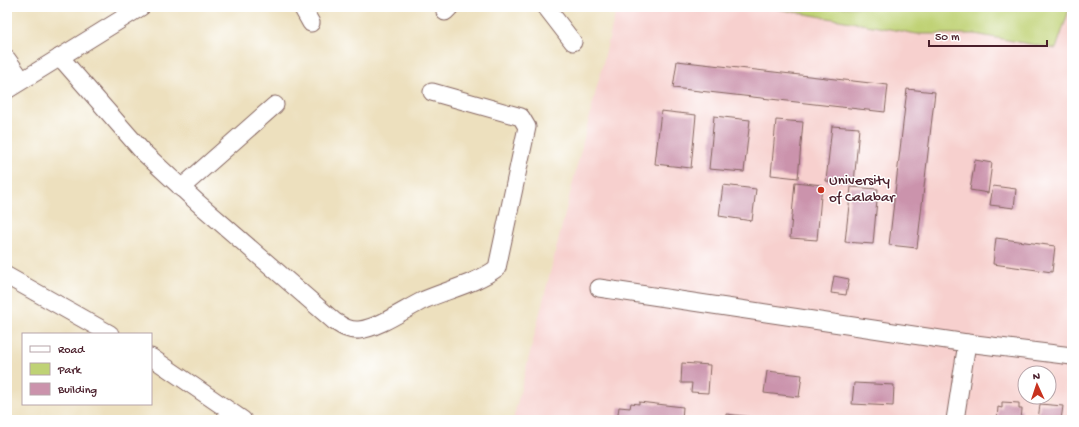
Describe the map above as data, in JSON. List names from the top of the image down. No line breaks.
{"places":["University of Calabar"],"legend":["Road","Park","Building"],"scale_bar":"50 m","north":"top"}
